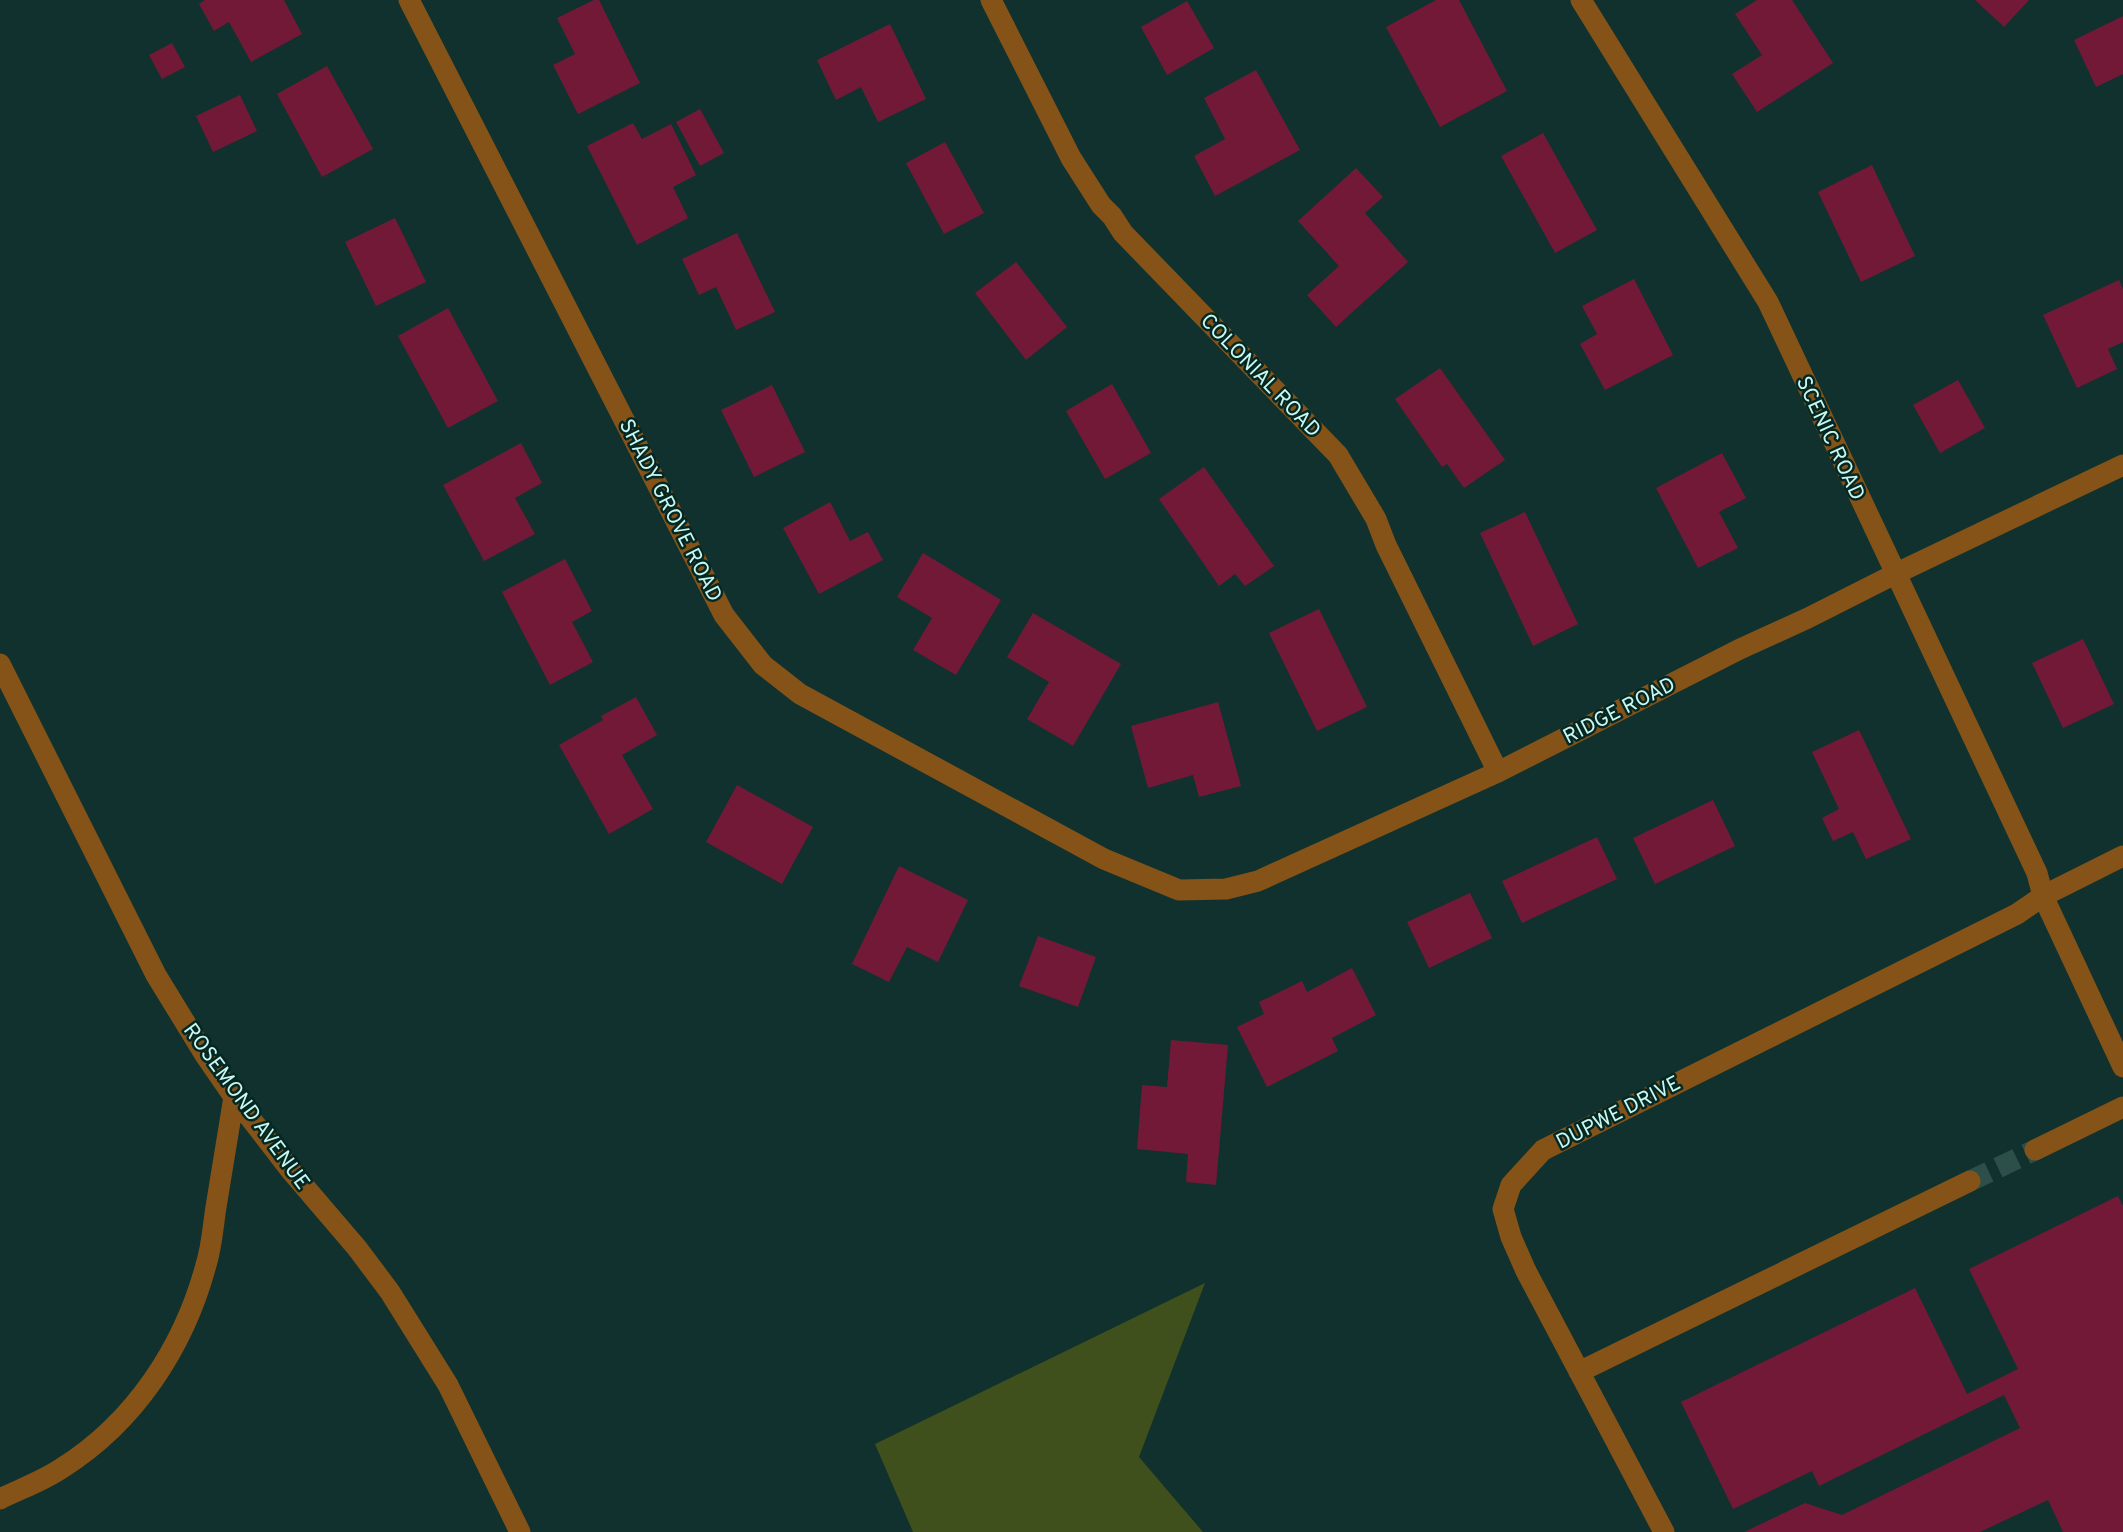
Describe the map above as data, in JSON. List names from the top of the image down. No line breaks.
{"streets":{"street":["COLONIAL ROAD","SCENIC ROAD","SHADY GROVE ROAD","RIDGE ROAD","ROSEMOND AVENUE","DUPWE DRIVE"]},"crossings":[["COLONIAL ROAD","RIDGE ROAD"],["SCENIC ROAD","RIDGE ROAD"],["SCENIC ROAD","DUPWE DRIVE"],["SHADY GROVE ROAD","RIDGE ROAD"]]}
